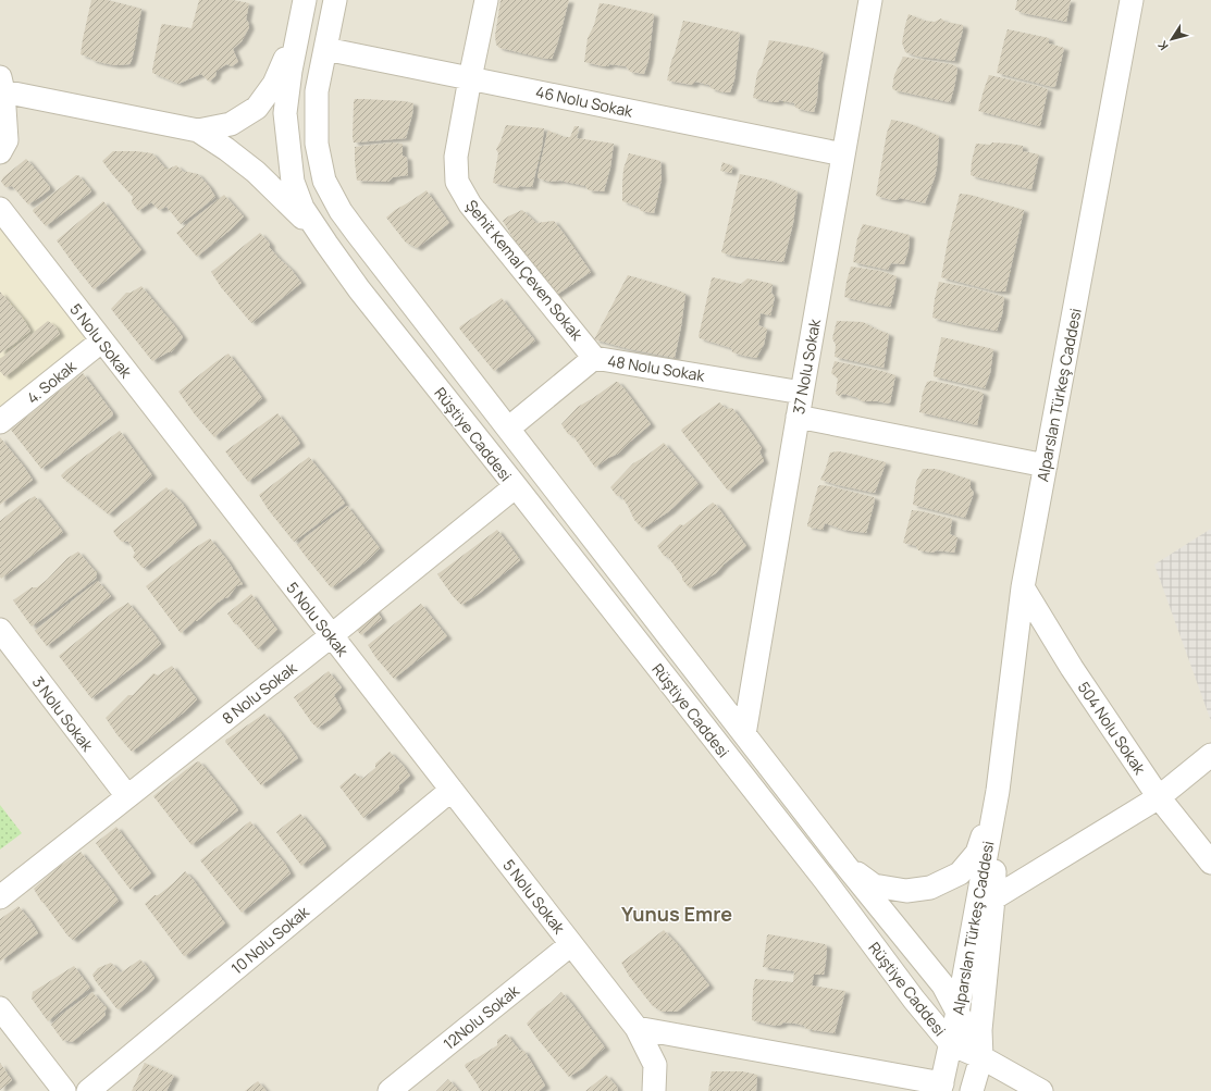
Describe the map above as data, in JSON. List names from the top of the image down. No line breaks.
{"streets":{"street":["46 Nolu Sokak","Şehit Kemal Çeven Sokak","5 Nolu Sokak","37 Nolu Sokak","48 Nolu Sokak","4. Sokak","Alparslan Türkeş Caddesi","Rüştiye Caddesi","8 Nolu Sokak","3 Nolu Sokak","504 Nolu Sokak","10 Nolu Sokak","12Nolu Sokak"]},"crossings":[["46 Nolu Sokak","Şehit Kemal Çeven Sokak"],["46 Nolu Sokak","37 Nolu Sokak"],["46 Nolu Sokak","Rüştiye Caddesi"],["Şehit Kemal Çeven Sokak","48 Nolu Sokak"],["5 Nolu Sokak","4. Sokak"],["5 Nolu Sokak","8 Nolu Sokak"],["5 Nolu Sokak","10 Nolu Sokak"],["5 Nolu Sokak","12Nolu Sokak"],["37 Nolu Sokak","48 Nolu Sokak"],["37 Nolu Sokak","Rüştiye Caddesi"],["48 Nolu Sokak","Rüştiye Caddesi"],["Alparslan Türkeş Caddesi","Rüştiye Caddesi"],["Alparslan Türkeş Caddesi","504 Nolu Sokak"],["Rüştiye Caddesi","8 Nolu Sokak"],["8 Nolu Sokak","3 Nolu Sokak"]],"districts":["Yunus Emre"],"north":"bottom left"}
